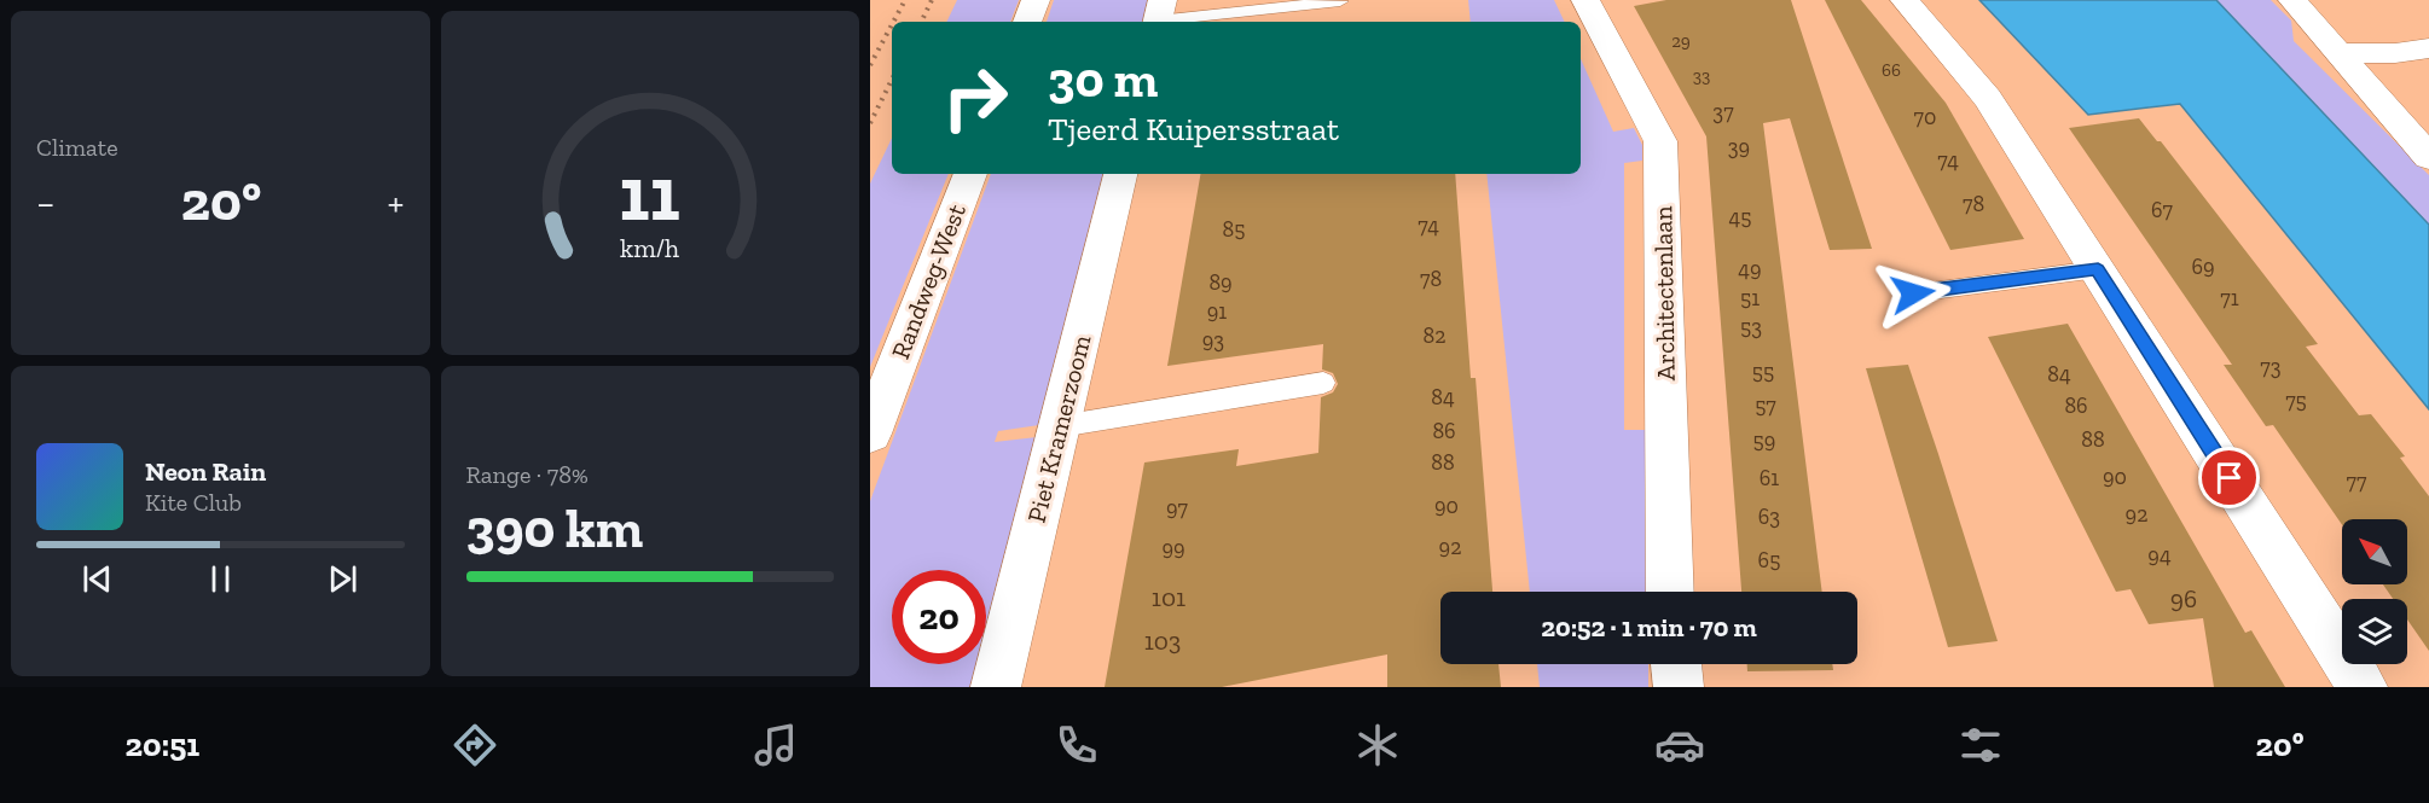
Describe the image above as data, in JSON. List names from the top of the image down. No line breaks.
{"streets":{"street":["Randweg-West","Architectenlaan","Piet Kramerzoom"]},"house_numbers":["29","66","33","37","70","39","74","78","67","45","74","85","69","49","78","89","51","71","91","53","82","93","73","55","84","84","75","57","86","86","88","59","88","90","61","77","90","97","92","63","92","99","94","65","101","96","103"],"north":"top left","page":{"tile":["Climate",["Range · 78%","390 km"]],"turn":["30 m","Tjeerd Kuipersstraat"],"heat":["−","20°","+"],"song":["Neon Rain","Kite Club"],"limit":"20","trip":"20:52 · 1 min · 70 m","tabs":["20:51","20°"],"gauge":["11","km/h"]}}
